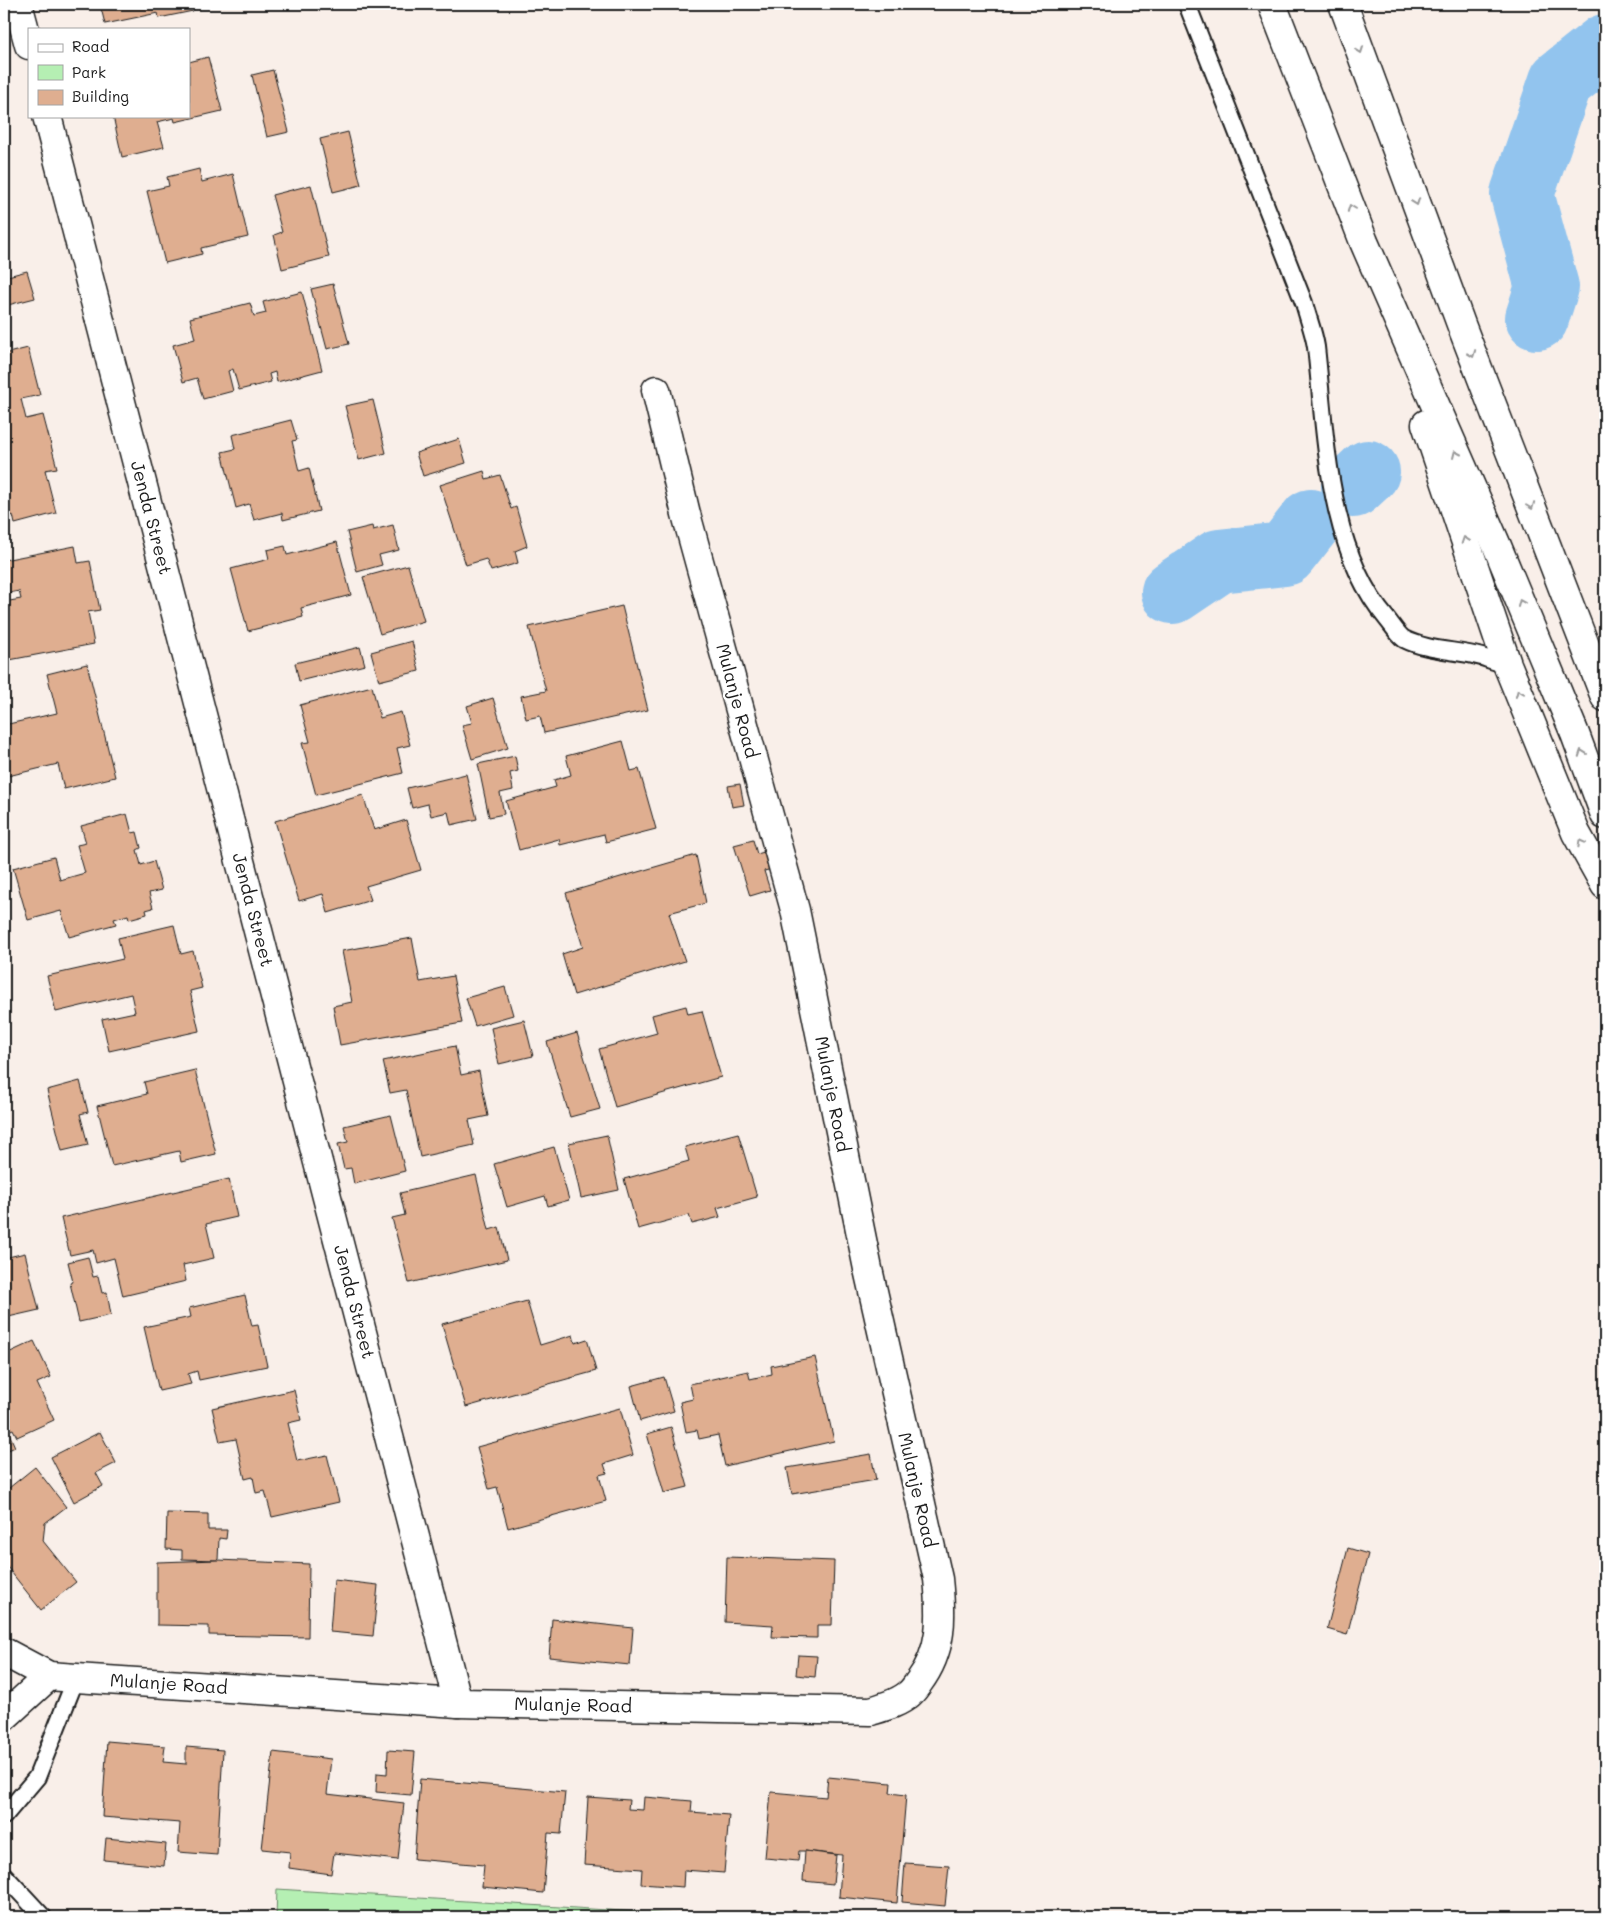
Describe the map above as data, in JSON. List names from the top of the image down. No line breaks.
{"streets":{"street":["Jenda Street","Mulanje Road"]},"crossings":[["Jenda Street","Mulanje Road"]],"legend":["Road","Park","Building"]}
